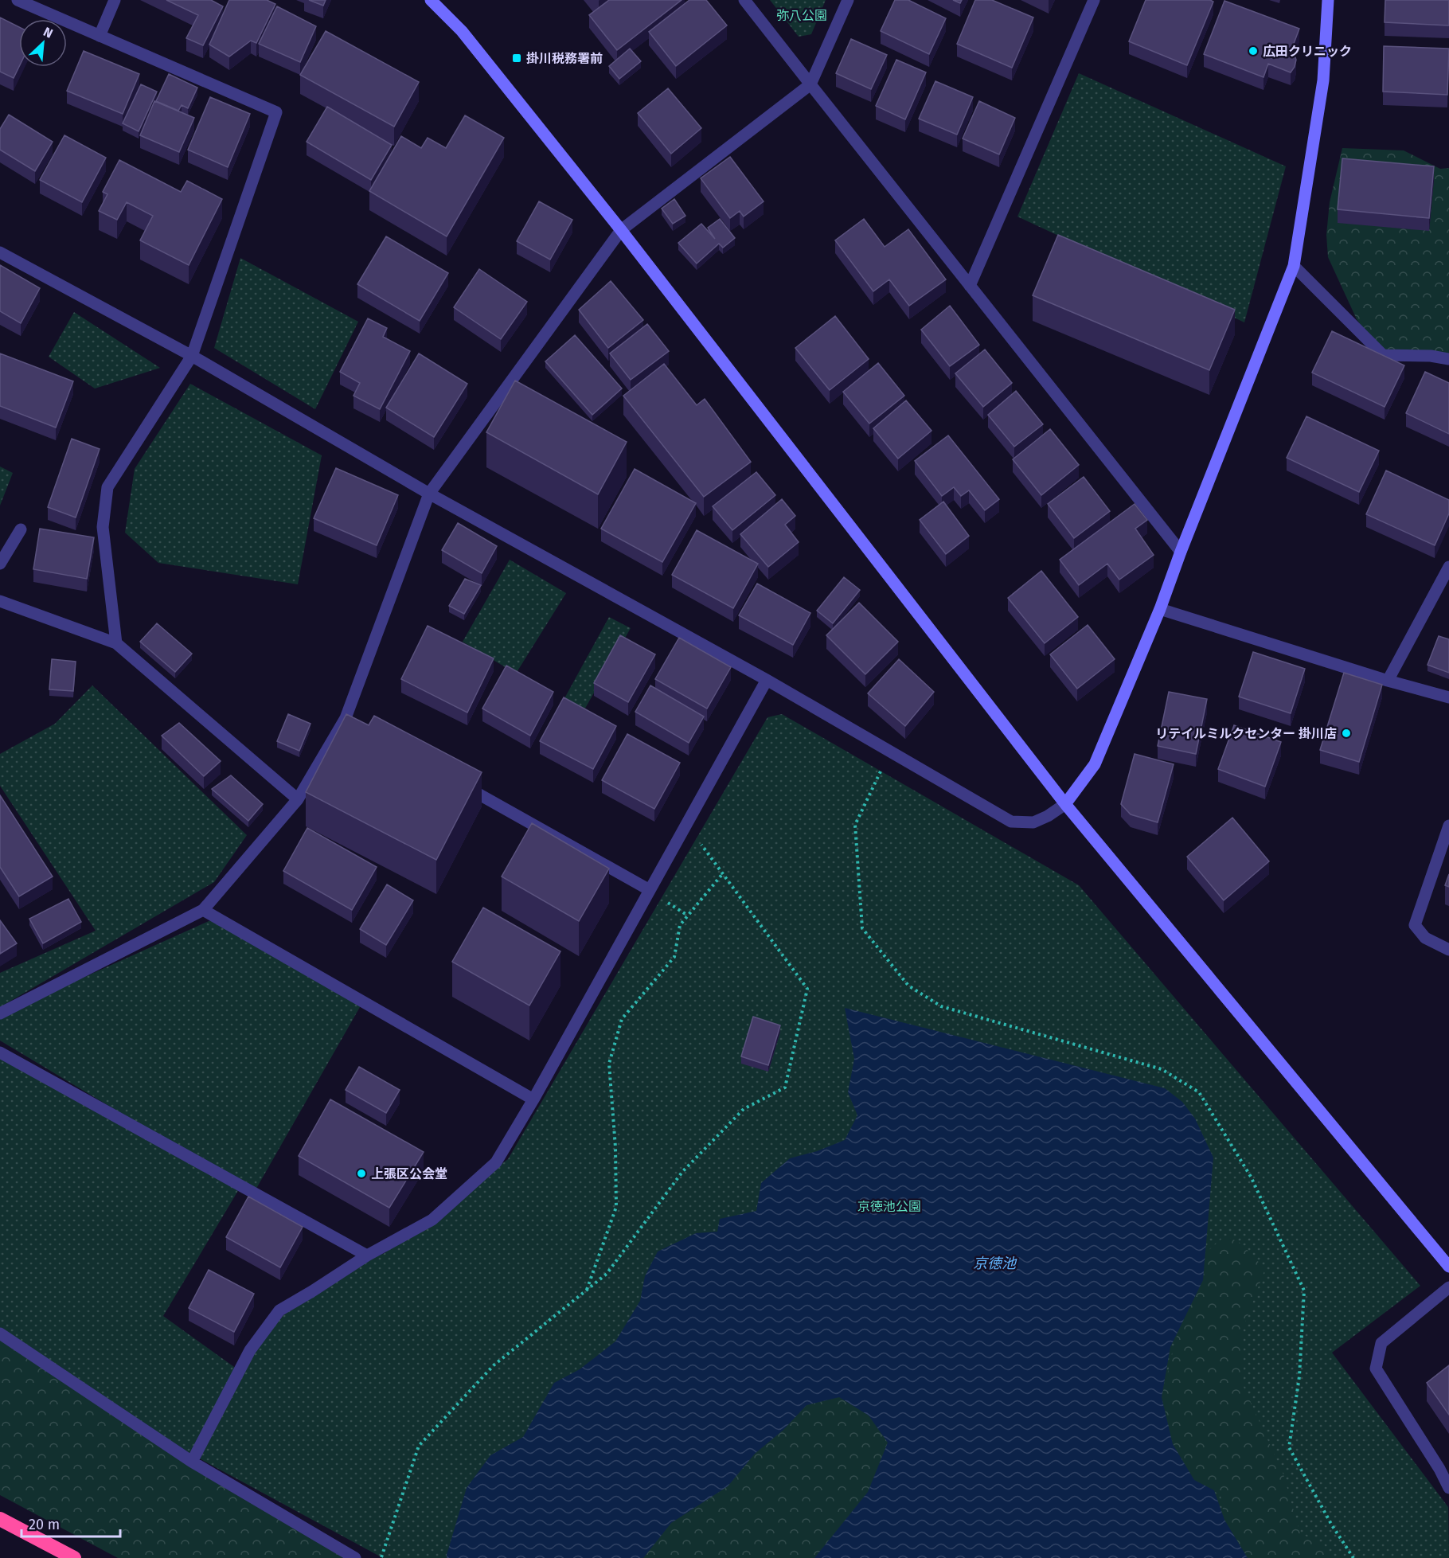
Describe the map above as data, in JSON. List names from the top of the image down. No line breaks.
{"water":["京徳池"],"parks":["弥八公園","京徳池公園"],"places":{"other":["広田クリニック","リテイルミルクセンター 掛川店","上張区公会堂"],"transit":["掛川税務署前"]},"scale_bar":"20 m","north":"top right"}
